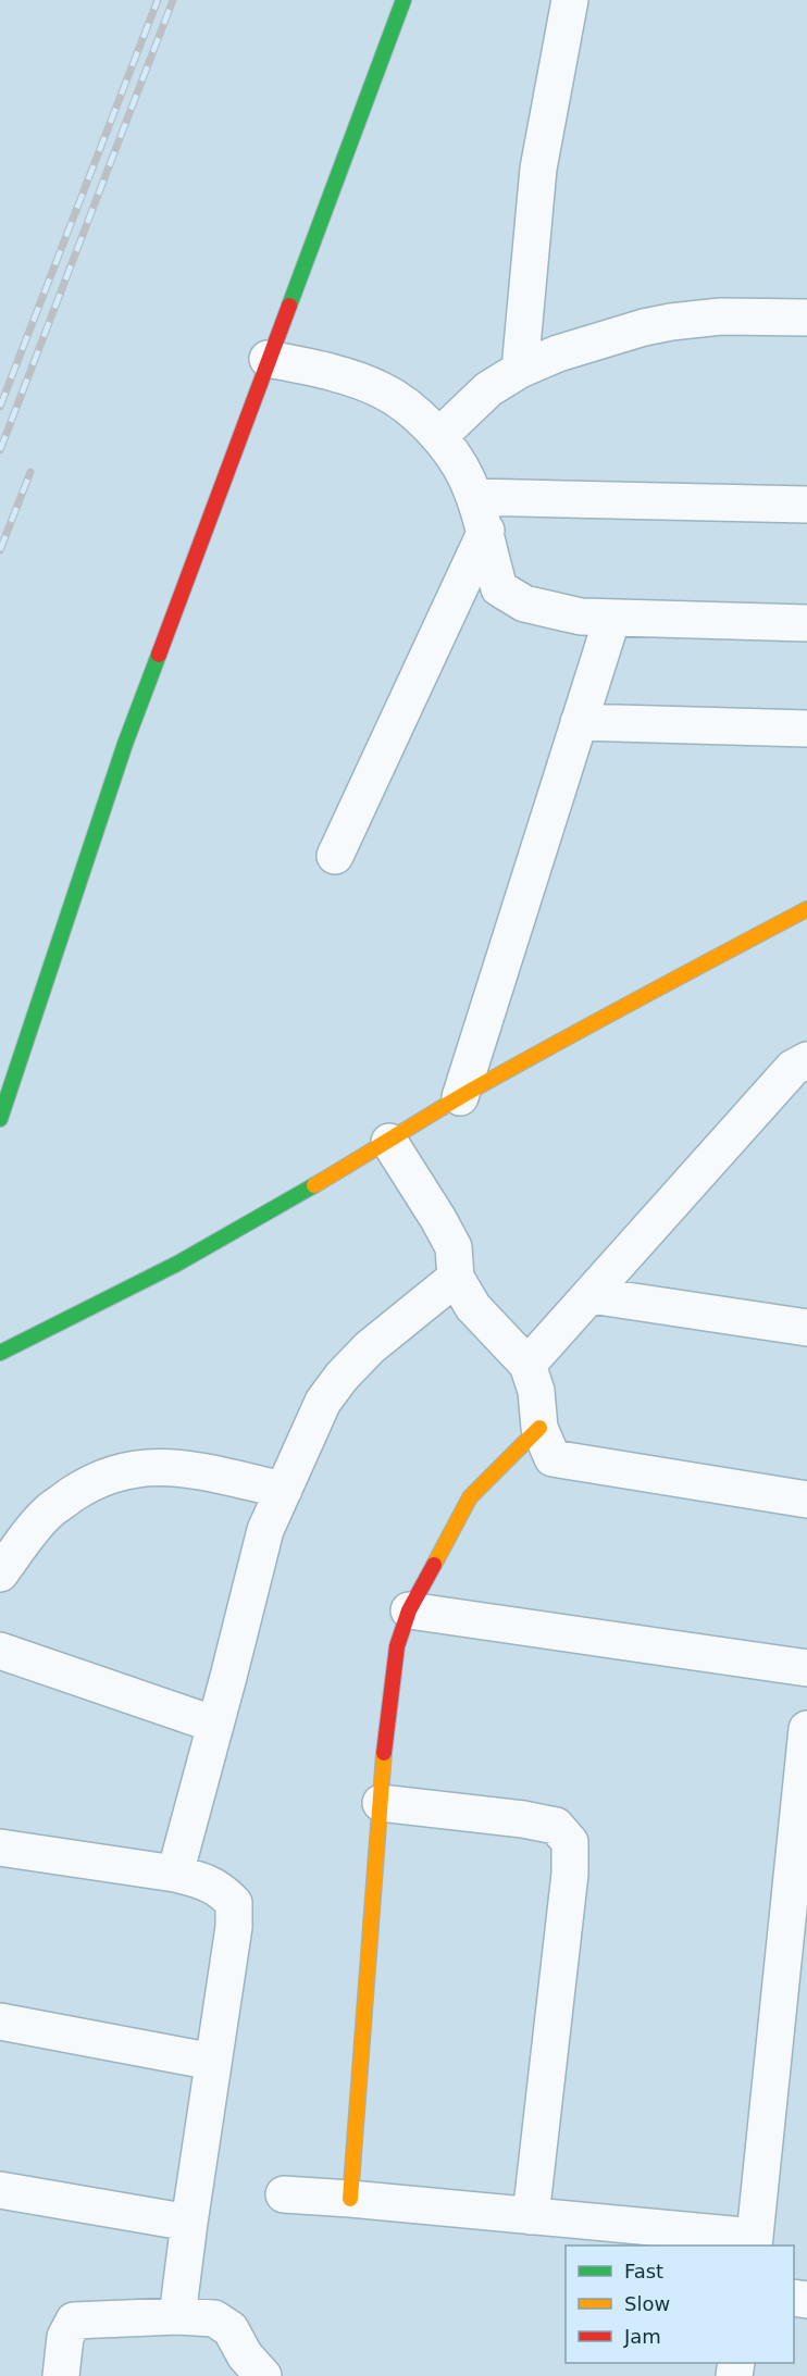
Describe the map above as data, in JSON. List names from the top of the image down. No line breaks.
{"legend":["Fast","Slow","Jam"]}
